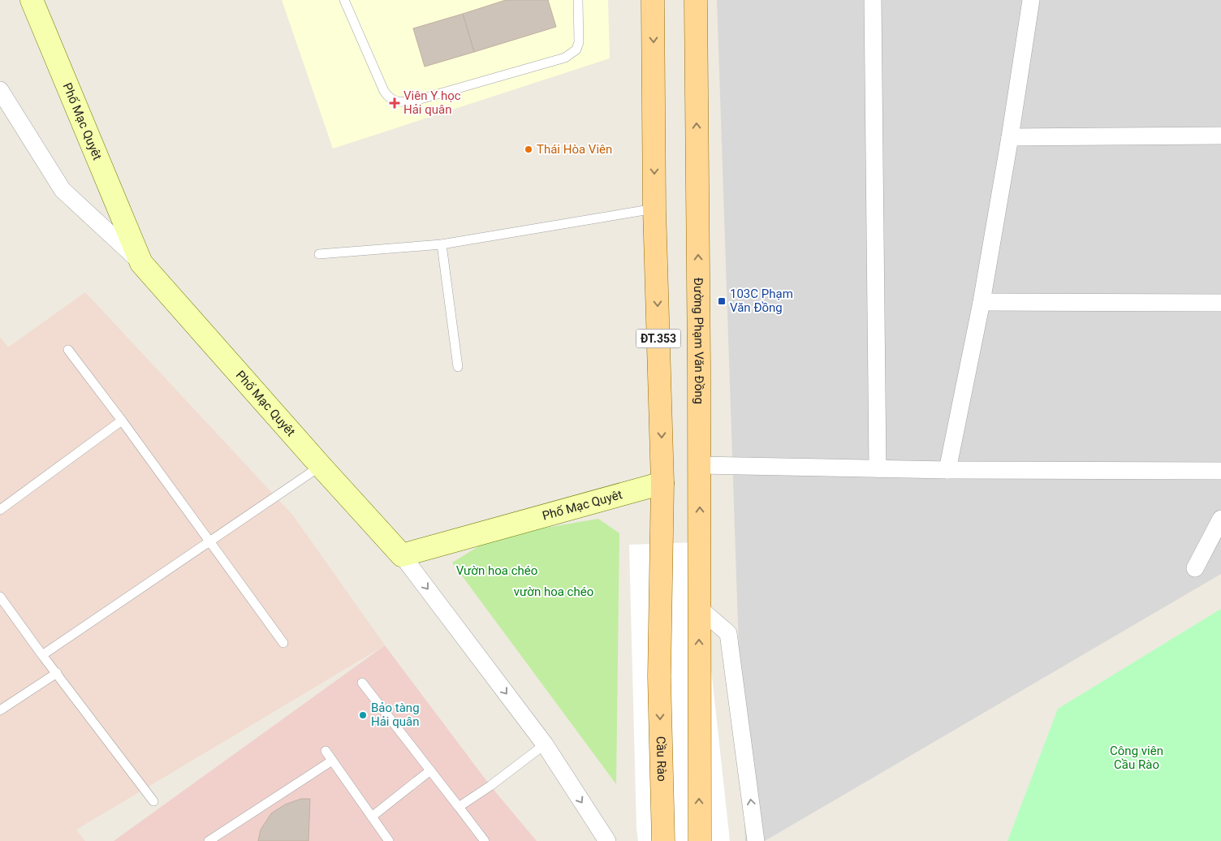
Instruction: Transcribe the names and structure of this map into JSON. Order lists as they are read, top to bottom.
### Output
{
  "streets": {
    "main road": ["ĐT.353", "Đường Phạm Văn Đồng", "Cầu Rào"],
    "street": ["Phố Mạc Quyêt"]
  },
  "crossings": [
    ["Phố Mạc Quyêt", "ĐT.353"],
    ["Phố Mạc Quyêt", "Cầu Rào"],
    ["ĐT.353", "Cầu Rào"]
  ],
  "one_way": ["Cầu Rào"],
  "parks": ["Vườn hoa chéo", "vườn hoa chéo", "Công viên Cầu Rào"],
  "places": {
    "health": ["Viên Y học Hải quân"],
    "other": ["Thái Hòa Viên", "Bảo tàng Hải quân"],
    "transit": ["103C Phạm Văn Đồng"]
  }
}
